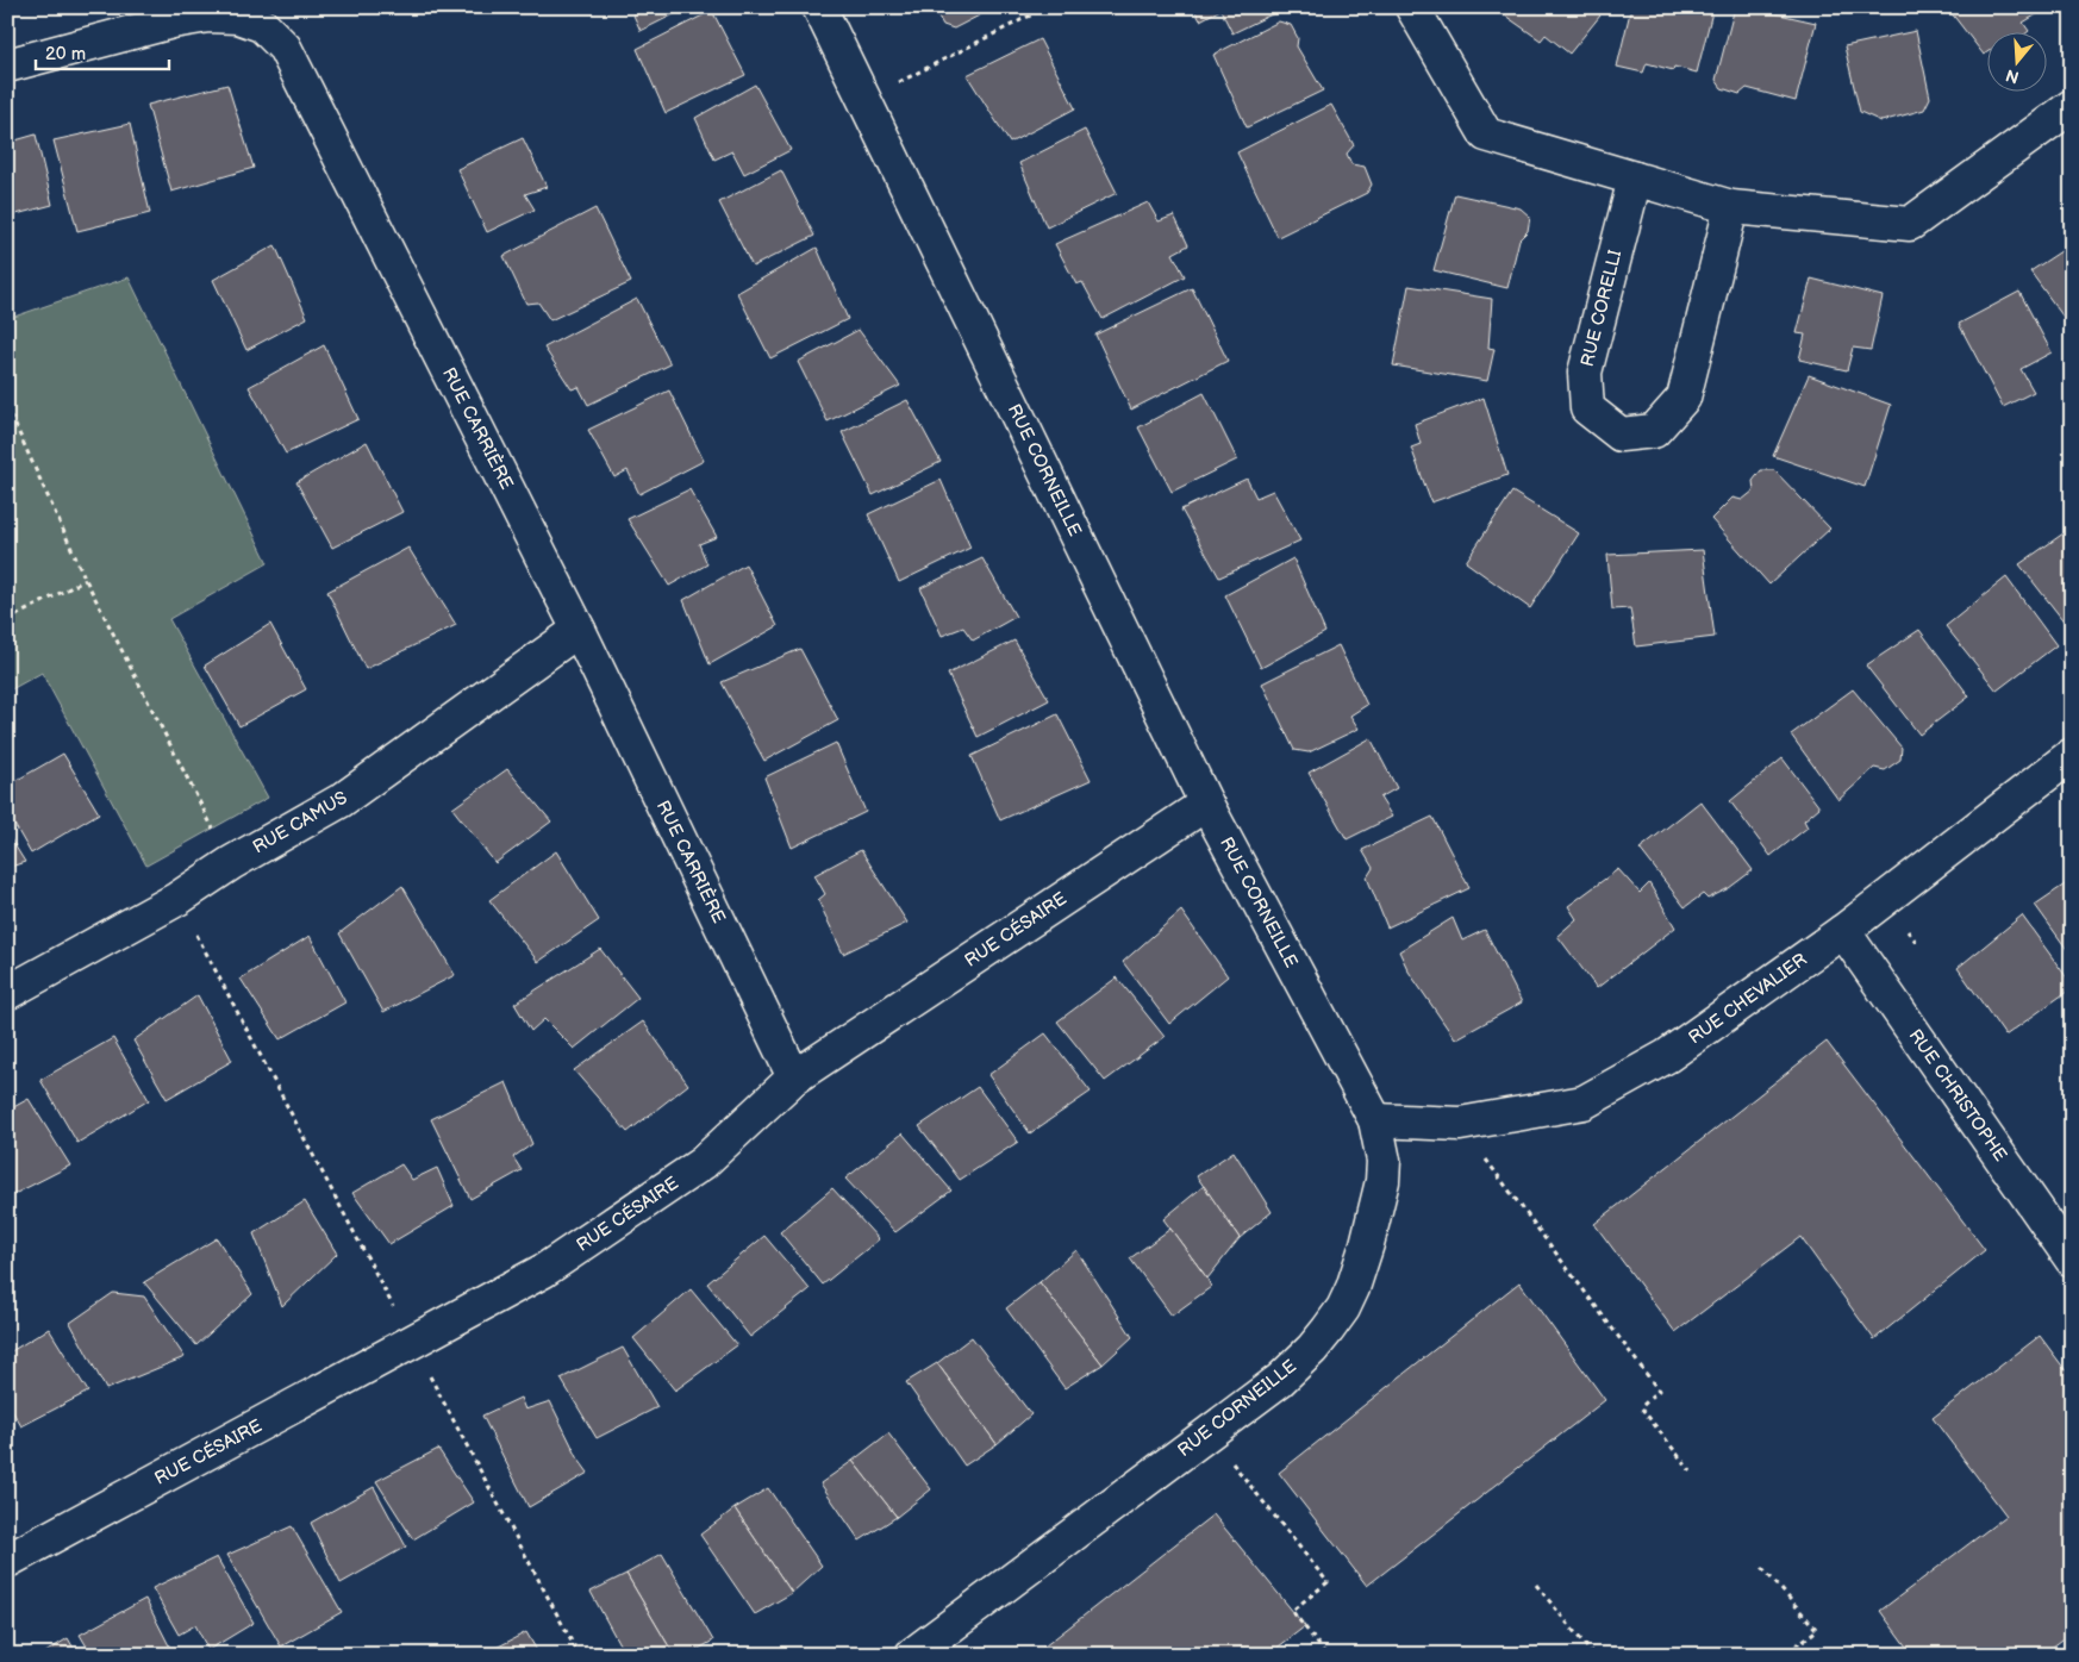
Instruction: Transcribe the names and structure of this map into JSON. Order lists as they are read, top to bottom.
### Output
{
  "streets": {
    "street": [
      "RUE CORELLI",
      "RUE CARRIÈRE",
      "RUE CORNEILLE",
      "RUE CAMUS",
      "RUE CÉSAIRE",
      "RUE CHEVALIER",
      "RUE CHRISTOPHE"
    ]
  },
  "crossings": [
    ["RUE CARRIÈRE", "RUE CAMUS"],
    ["RUE CARRIÈRE", "RUE CÉSAIRE"],
    ["RUE CORNEILLE", "RUE CÉSAIRE"],
    ["RUE CORNEILLE", "RUE CHEVALIER"],
    ["RUE CHEVALIER", "RUE CHRISTOPHE"]
  ],
  "scale_bar": "20 m",
  "north": "bottom"
}
